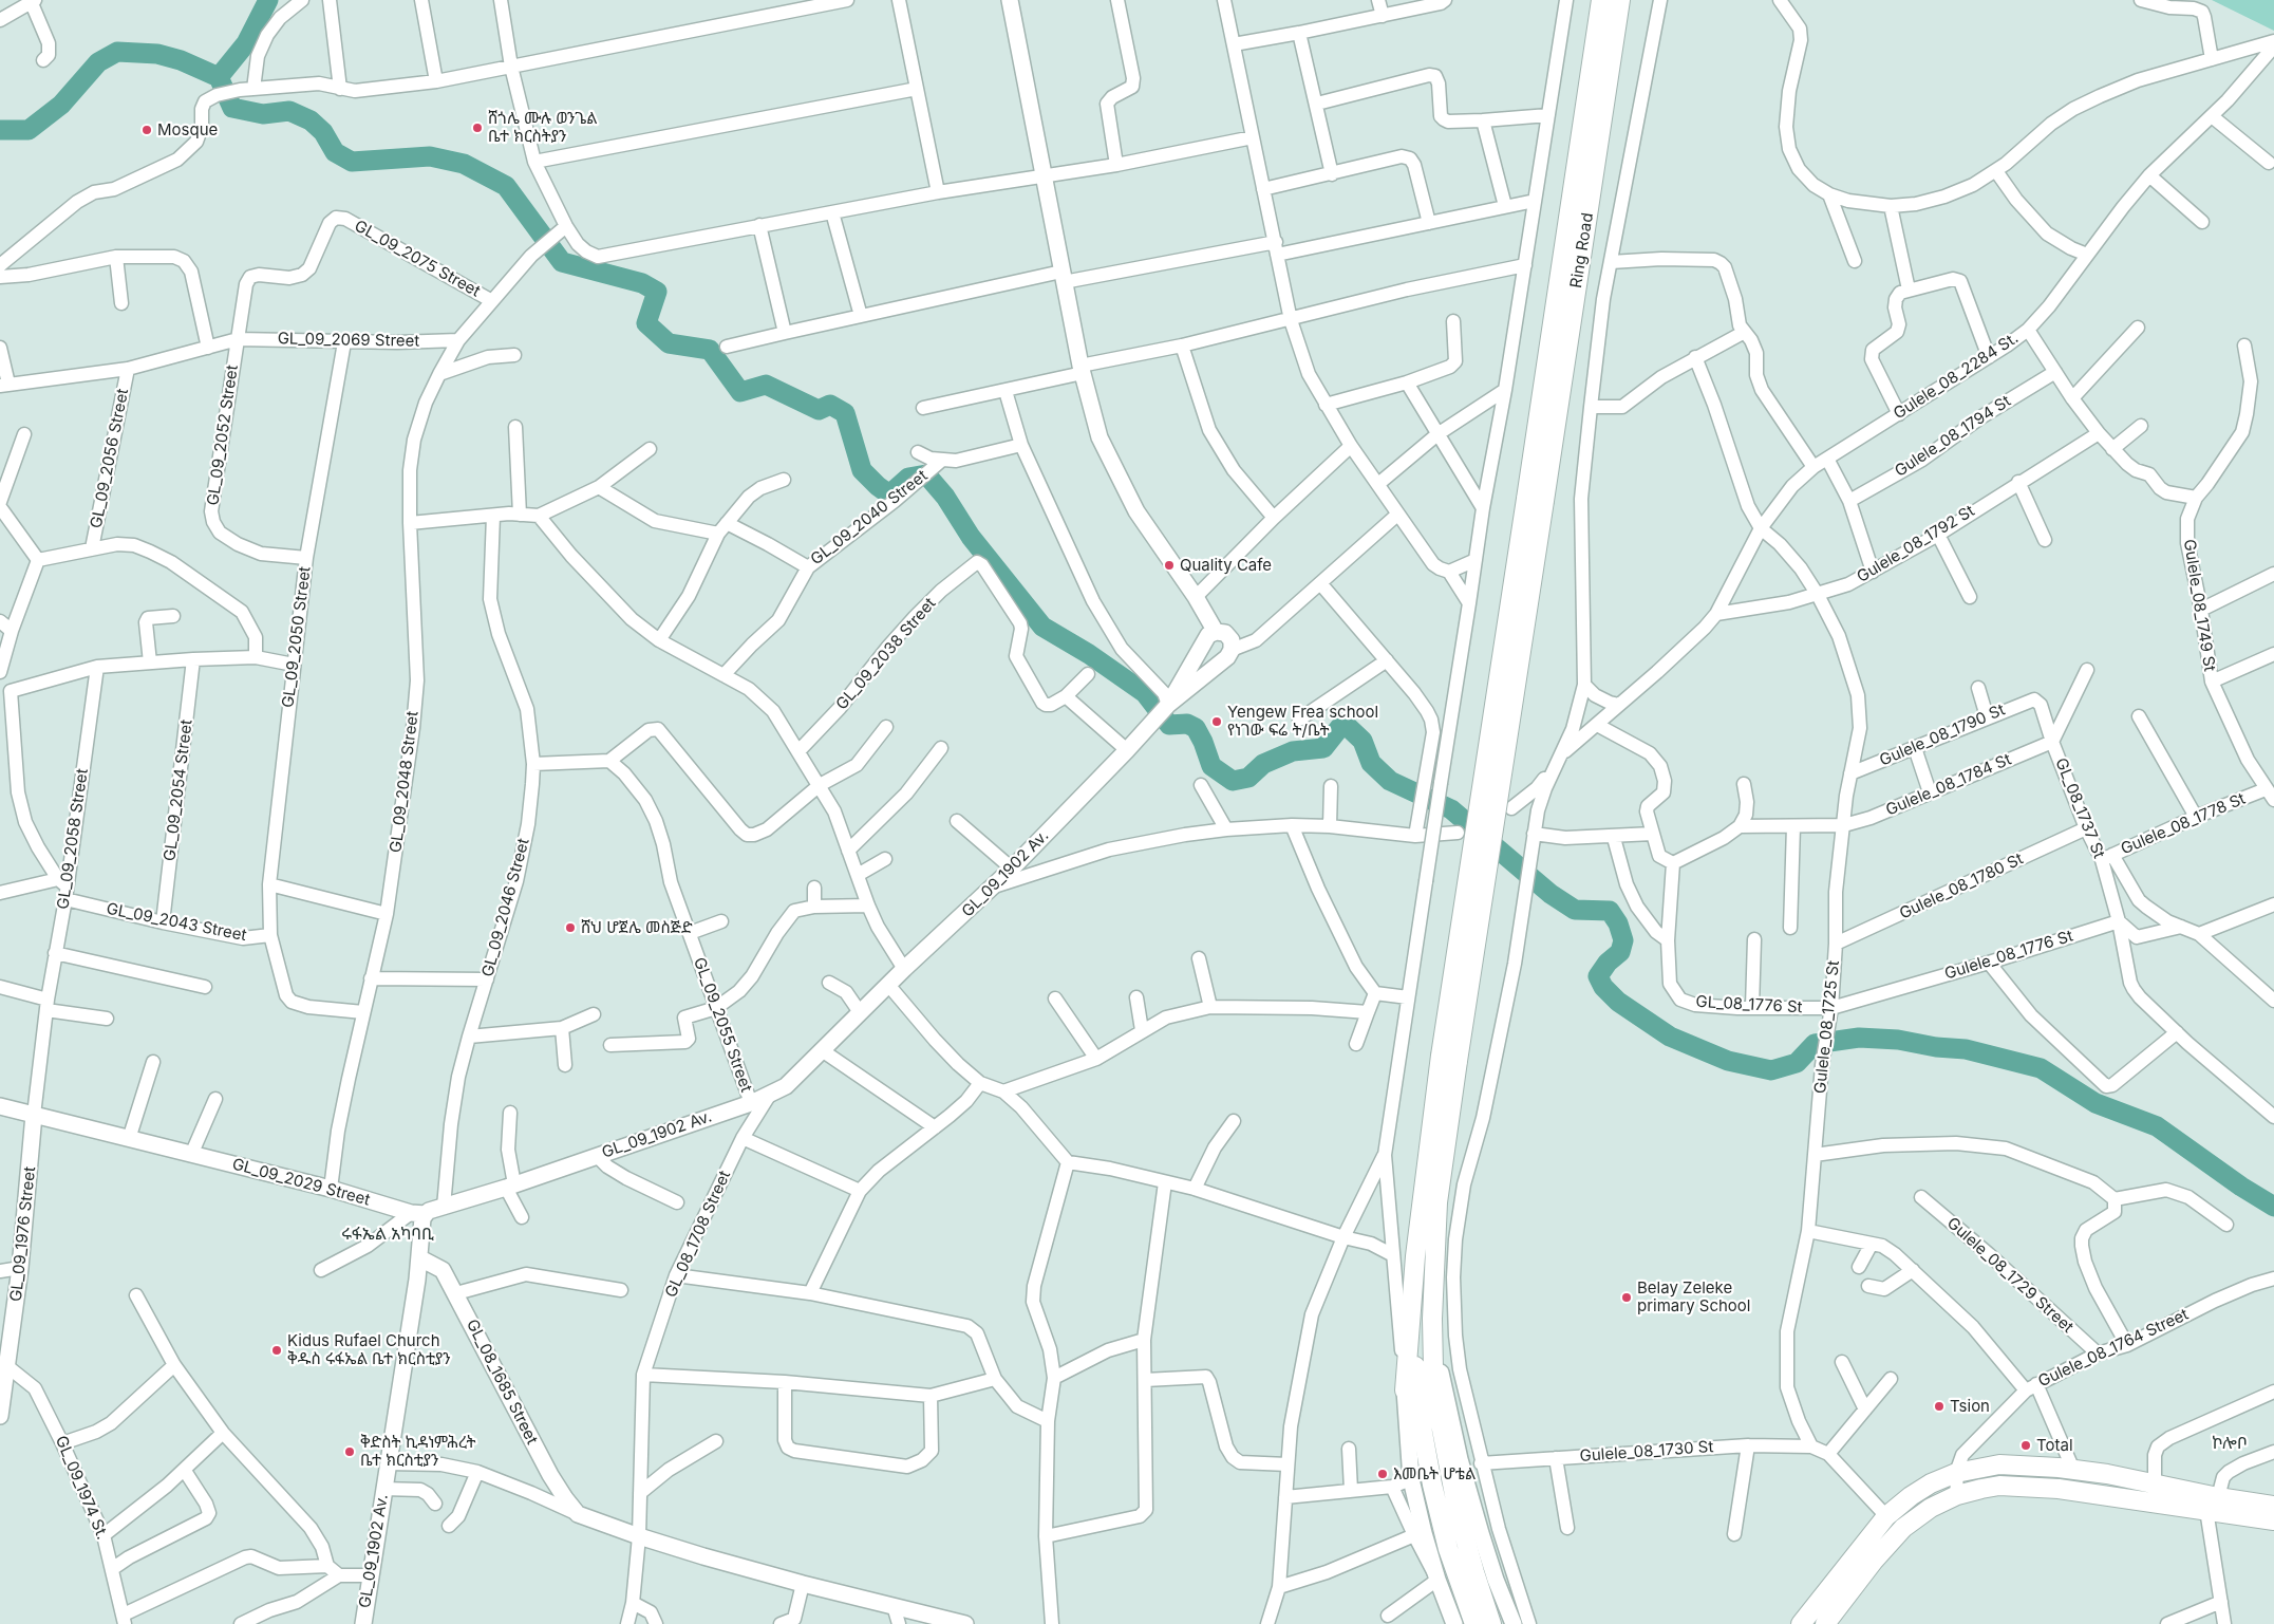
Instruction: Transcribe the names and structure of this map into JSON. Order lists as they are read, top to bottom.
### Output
{
  "streets": {
    "highway": ["Ring Road"],
    "main road": [
      "GL_09_1902 Av.",
      "GL_09_2029 Street",
      "GL_09_1976 Street",
      "GL_08_1685 Street"
    ],
    "street": [
      "GL_09_2075 Street",
      "GL_09_2069 Street",
      "Gulele_08_2284 St.",
      "GL_09_2052 Street",
      "Gulele_08_1794 St",
      "GL_09_2056 Street",
      "GL_09_2040 Street",
      "Gulele_08_1792 St",
      "Gulele_08_1749 St",
      "GL_09_2050 Street",
      "GL_09_2038 Street",
      "Gulele_08_1790 St",
      "GL_09_2048 Street",
      "Gulele_08_1784 St",
      "GL_09_2054 Street",
      "GL_08_1737 St",
      "Gulele_08_1778 St",
      "GL_09_2058 Street",
      "Gulele_08_1780 St",
      "GL_09_2046 Street",
      "GL_09_2043 Street",
      "Gulele_08_1776 St",
      "GL_08_1776 St",
      "GL_09_2055 Street",
      "Gulele_08_1725 St",
      "GL_08_1708 Street",
      "Gulele_08_1729 Street",
      "Gulele_08_1764 Street",
      "Gulele_08_1730 St",
      "GL_09_1974 St."
    ]
  },
  "crossings": [
    ["GL_09_2075 Street", "GL_09_2069 Street"],
    ["GL_09_2075 Street", "GL_09_2052 Street"],
    ["GL_09_2075 Street", "GL_09_2048 Street"],
    ["GL_09_2069 Street", "GL_09_2052 Street"],
    ["GL_09_2069 Street", "GL_09_2056 Street"],
    ["GL_09_2069 Street", "GL_09_2050 Street"],
    ["GL_09_2069 Street", "GL_09_2048 Street"],
    ["Gulele_08_2284 St.", "Gulele_08_1792 St"],
    ["Gulele_08_2284 St.", "Gulele_08_1725 St"],
    ["GL_09_2052 Street", "GL_09_2050 Street"],
    ["Gulele_08_1792 St", "Gulele_08_1725 St"],
    ["Gulele_08_1749 St", "Gulele_08_1778 St"],
    ["GL_09_2050 Street", "GL_09_2043 Street"],
    ["Gulele_08_1790 St", "GL_08_1737 St"],
    ["Gulele_08_1790 St", "Gulele_08_1725 St"],
    ["GL_09_2048 Street", "GL_09_2043 Street"],
    ["GL_09_2048 Street", "GL_09_2029 Street"],
    ["Gulele_08_1784 St", "GL_08_1737 St"],
    ["Gulele_08_1784 St", "Gulele_08_1725 St"],
    ["GL_09_2054 Street", "GL_09_2043 Street"],
    ["GL_08_1737 St", "Gulele_08_1778 St"],
    ["GL_08_1737 St", "Gulele_08_1780 St"],
    ["GL_08_1737 St", "Gulele_08_1776 St"],
    ["GL_09_2058 Street", "GL_09_2043 Street"],
    ["GL_09_2058 Street", "GL_09_2029 Street"],
    ["GL_09_2058 Street", "GL_09_1976 Street"],
    ["GL_09_1902 Av.", "GL_09_2046 Street"],
    ["GL_09_1902 Av.", "GL_09_2055 Street"],
    ["GL_09_1902 Av.", "GL_09_2029 Street"],
    ["GL_09_1902 Av.", "GL_08_1708 Street"],
    ["GL_09_1902 Av.", "GL_08_1685 Street"],
    ["Gulele_08_1780 St", "Gulele_08_1725 St"],
    ["Gulele_08_1776 St", "GL_08_1776 St"],
    ["Gulele_08_1776 St", "Gulele_08_1725 St"],
    ["GL_08_1776 St", "Gulele_08_1725 St"],
    ["Gulele_08_1725 St", "Gulele_08_1730 St"],
    ["GL_09_2029 Street", "GL_09_1976 Street"],
    ["GL_09_1976 Street", "GL_09_1974 St."],
    ["Gulele_08_1729 Street", "Gulele_08_1764 Street"]
  ],
  "districts": ["ሩፋኤል አካባቢ", "ኮሎቦ"],
  "places": [
    "ሸጎሌ ሙሉ ወንጌል ቤተ ክርስትያን",
    "Mosque",
    "Quality Cafe",
    "Yengew Frea school የነገው ፍሬ ት/ቤት",
    "ሸህ ሆጀሌ መስጅድ",
    "Belay Zeleke primary School",
    "Kidus Rufael Church ቅዱስ ሩፋኤል ቤተ ክርስቲያን",
    "Tsion",
    "Total",
    "ቅድስት ኪዳነምሕረት ቤተ ክርስቲያን",
    "እመቤት ሆቴል"
  ]
}
